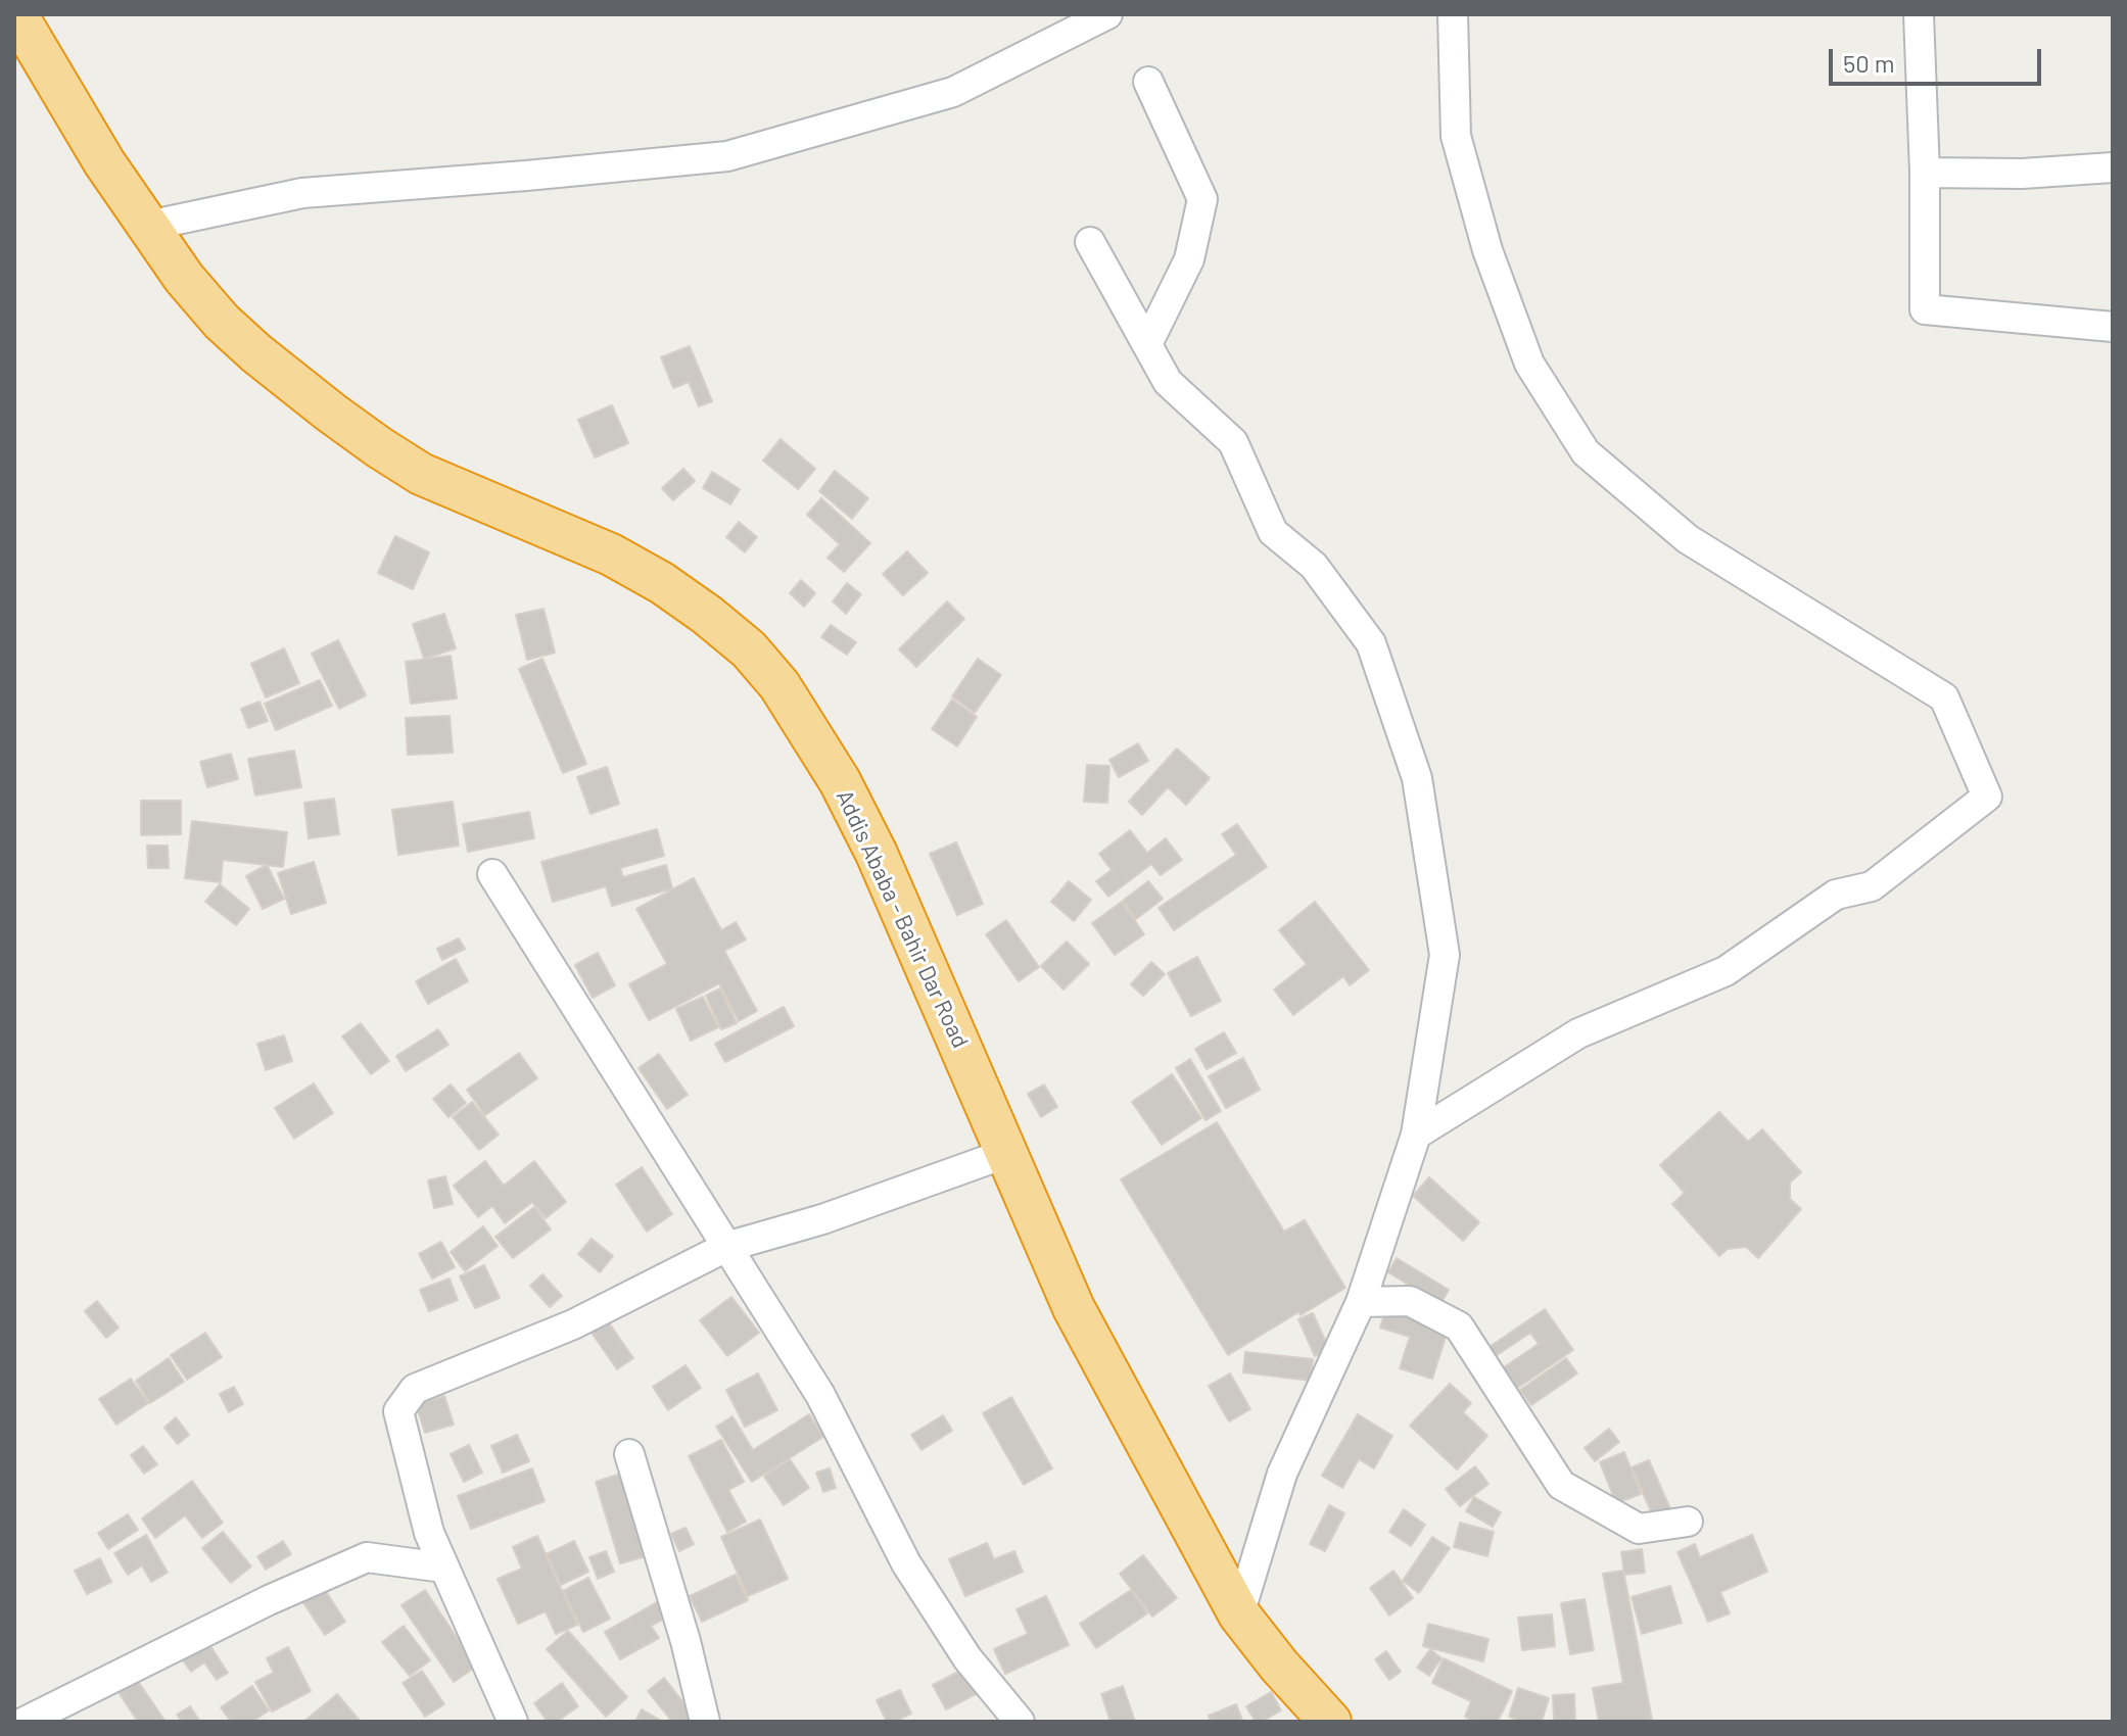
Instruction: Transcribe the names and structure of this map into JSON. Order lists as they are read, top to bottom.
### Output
{
  "streets": {
    "highway": ["Addis Ababa - Bahir Dar Road"]
  },
  "scale_bar": "50 m"
}
